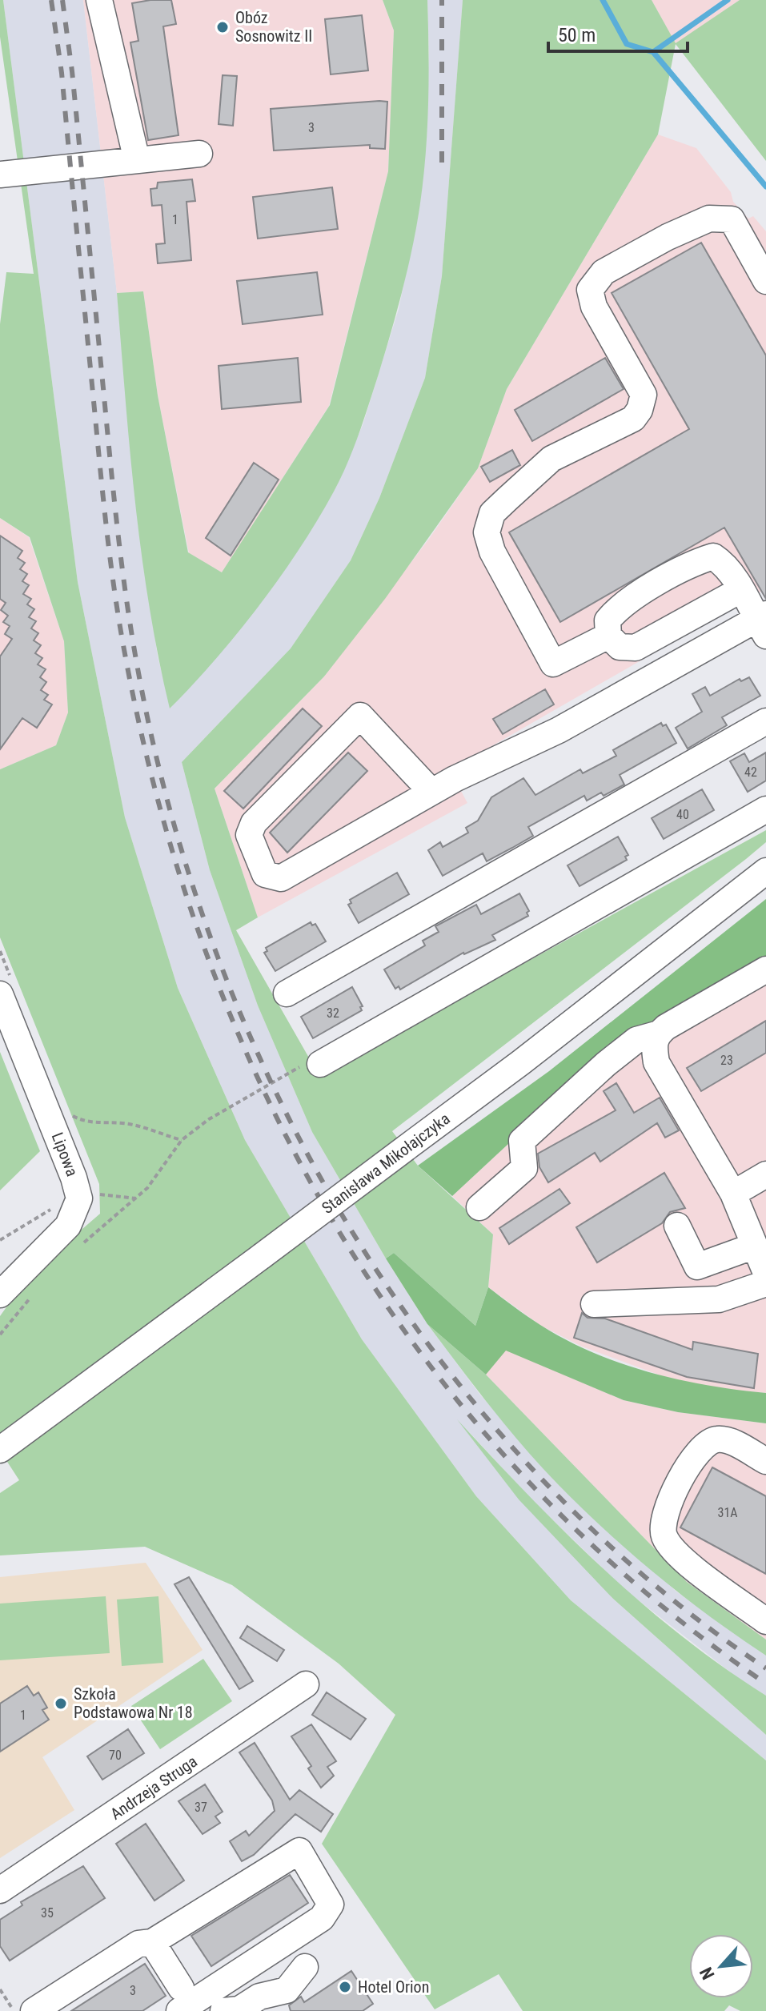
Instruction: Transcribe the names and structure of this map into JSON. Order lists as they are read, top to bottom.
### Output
{
  "streets": {
    "street": ["Lipowa", "Stanisława Mikołajczyka", "Andrzeja Struga"]
  },
  "places": ["Obóz Sosnowitz II", "Szkoła Podstawowa Nr 18", "Hotel Orion"],
  "house_numbers": [
    "3",
    "1",
    "42",
    "40",
    "32",
    "23",
    "31A",
    "1",
    "70",
    "37",
    "35",
    "3"
  ],
  "scale_bar": "50 m",
  "north": "bottom left"
}
